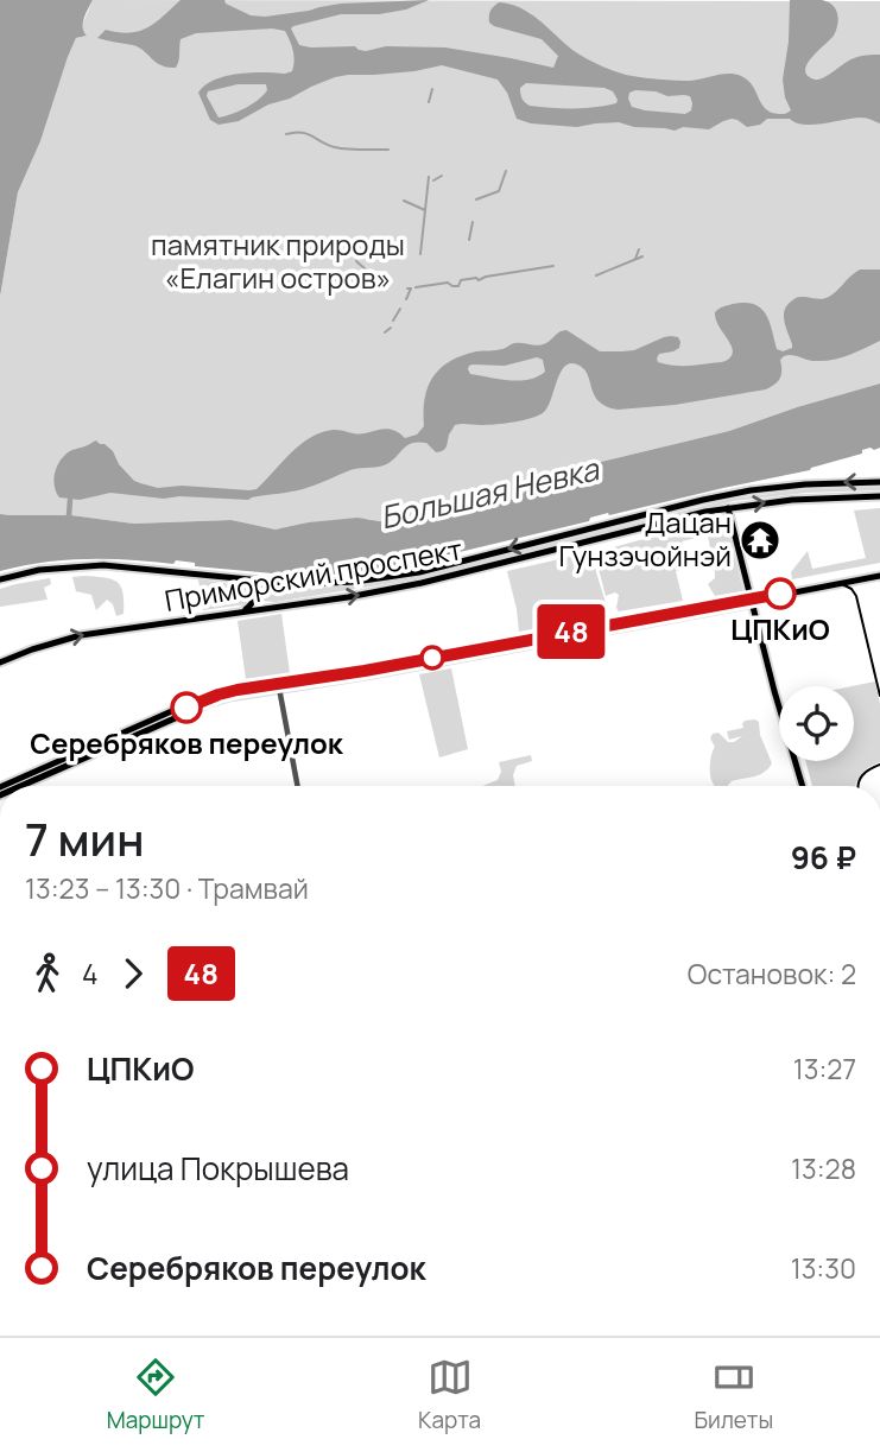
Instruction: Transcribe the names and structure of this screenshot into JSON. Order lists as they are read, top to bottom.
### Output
{
  "streets": {
    "main road": ["Приморский проспект"]
  },
  "water": ["Большая Невка"],
  "parks": ["памятник природы «Елагин остров»"],
  "places": {
    "temple": ["Дацан Гунзэчойнэй"],
    "other": ["ЦПКиО", "Серебряков переулок"]
  },
  "lines": ["tram line 48"],
  "page": {
    "on_map": "48",
    "heading": ["7 мин", "13:23 – 13:30 · Трамвай", "96 ₽"],
    "legs": ["4", "48", "Остановок: 2"],
    "list": [
      {
        "name": "ЦПКиО",
        "value": "13:27"
      },
      {
        "name": "улица Покрышева",
        "value": "13:28"
      },
      {
        "name": "Серебряков переулок",
        "value": "13:30"
      }
    ],
    "tabs": ["Маршрут", "Карта", "Билеты"]
  }
}
